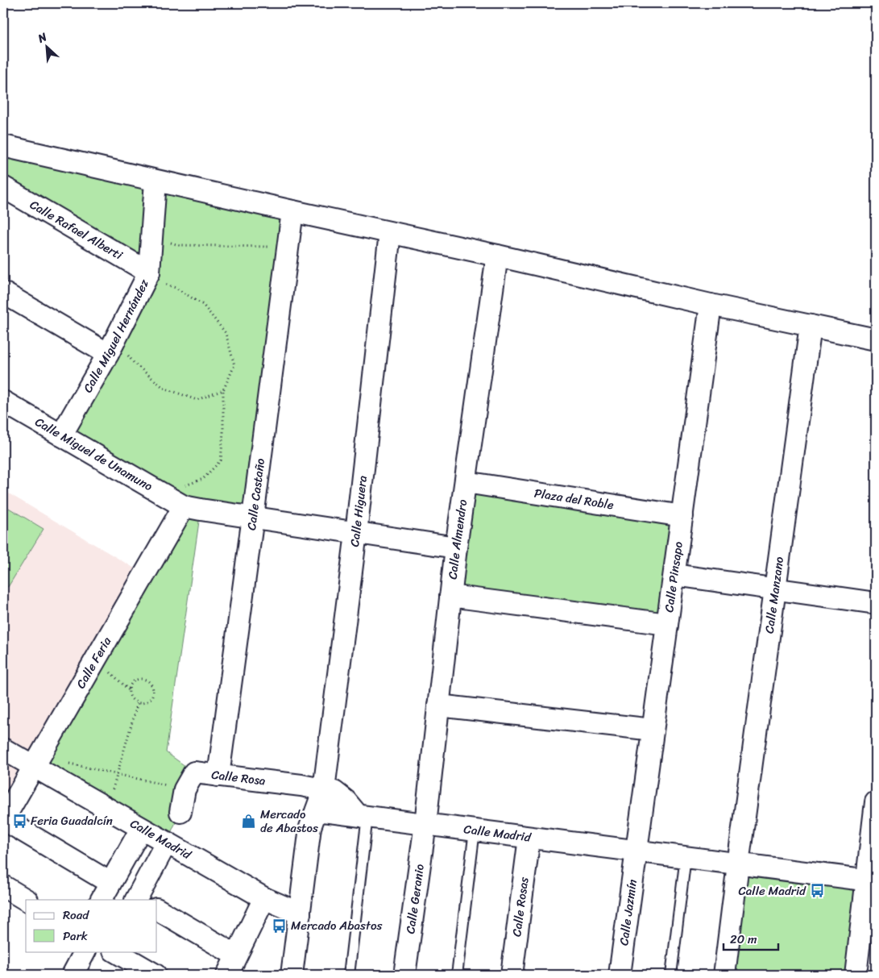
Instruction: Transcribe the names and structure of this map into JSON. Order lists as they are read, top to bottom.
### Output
{
  "streets": {
    "street": [
      "Calle Rafael Alberti",
      "Calle Miguel Hernández",
      "Calle Miguel de Unamuno",
      "Calle Castaño",
      "Plaza del Roble",
      "Calle Higuera",
      "Calle Almendro",
      "Calle Pinsapo",
      "Calle Manzano",
      "Calle Feria",
      "Calle Rosa",
      "Calle Madrid",
      "Calle Geranio",
      "Calle Rosas",
      "Calle Jazmín"
    ]
  },
  "crossings": [
    ["Calle Rafael Alberti", "Calle Miguel Hernández"],
    ["Calle Miguel Hernández", "Calle Miguel de Unamuno"],
    ["Calle Miguel de Unamuno", "Calle Castaño"],
    ["Calle Miguel de Unamuno", "Calle Higuera"],
    ["Calle Miguel de Unamuno", "Calle Almendro"],
    ["Calle Miguel de Unamuno", "Calle Feria"],
    ["Calle Castaño", "Calle Rosa"],
    ["Plaza del Roble", "Calle Almendro"],
    ["Plaza del Roble", "Calle Pinsapo"],
    ["Calle Higuera", "Calle Rosa"],
    ["Calle Higuera", "Calle Madrid"],
    ["Calle Almendro", "Calle Madrid"],
    ["Calle Almendro", "Calle Geranio"],
    ["Calle Pinsapo", "Calle Madrid"],
    ["Calle Pinsapo", "Calle Jazmín"],
    ["Calle Manzano", "Calle Madrid"],
    ["Calle Feria", "Calle Madrid"],
    ["Calle Madrid", "Calle Geranio"],
    ["Calle Madrid", "Calle Rosas"],
    ["Calle Madrid", "Calle Jazmín"]
  ],
  "places": {
    "bus stop": ["Feria Guadalcín", "Calle Madrid", "Mercado Abastos"],
    "shop": ["Mercado de Abastos"]
  },
  "legend": ["Road", "Park"],
  "scale_bar": "20 m",
  "north": "top left"
}
